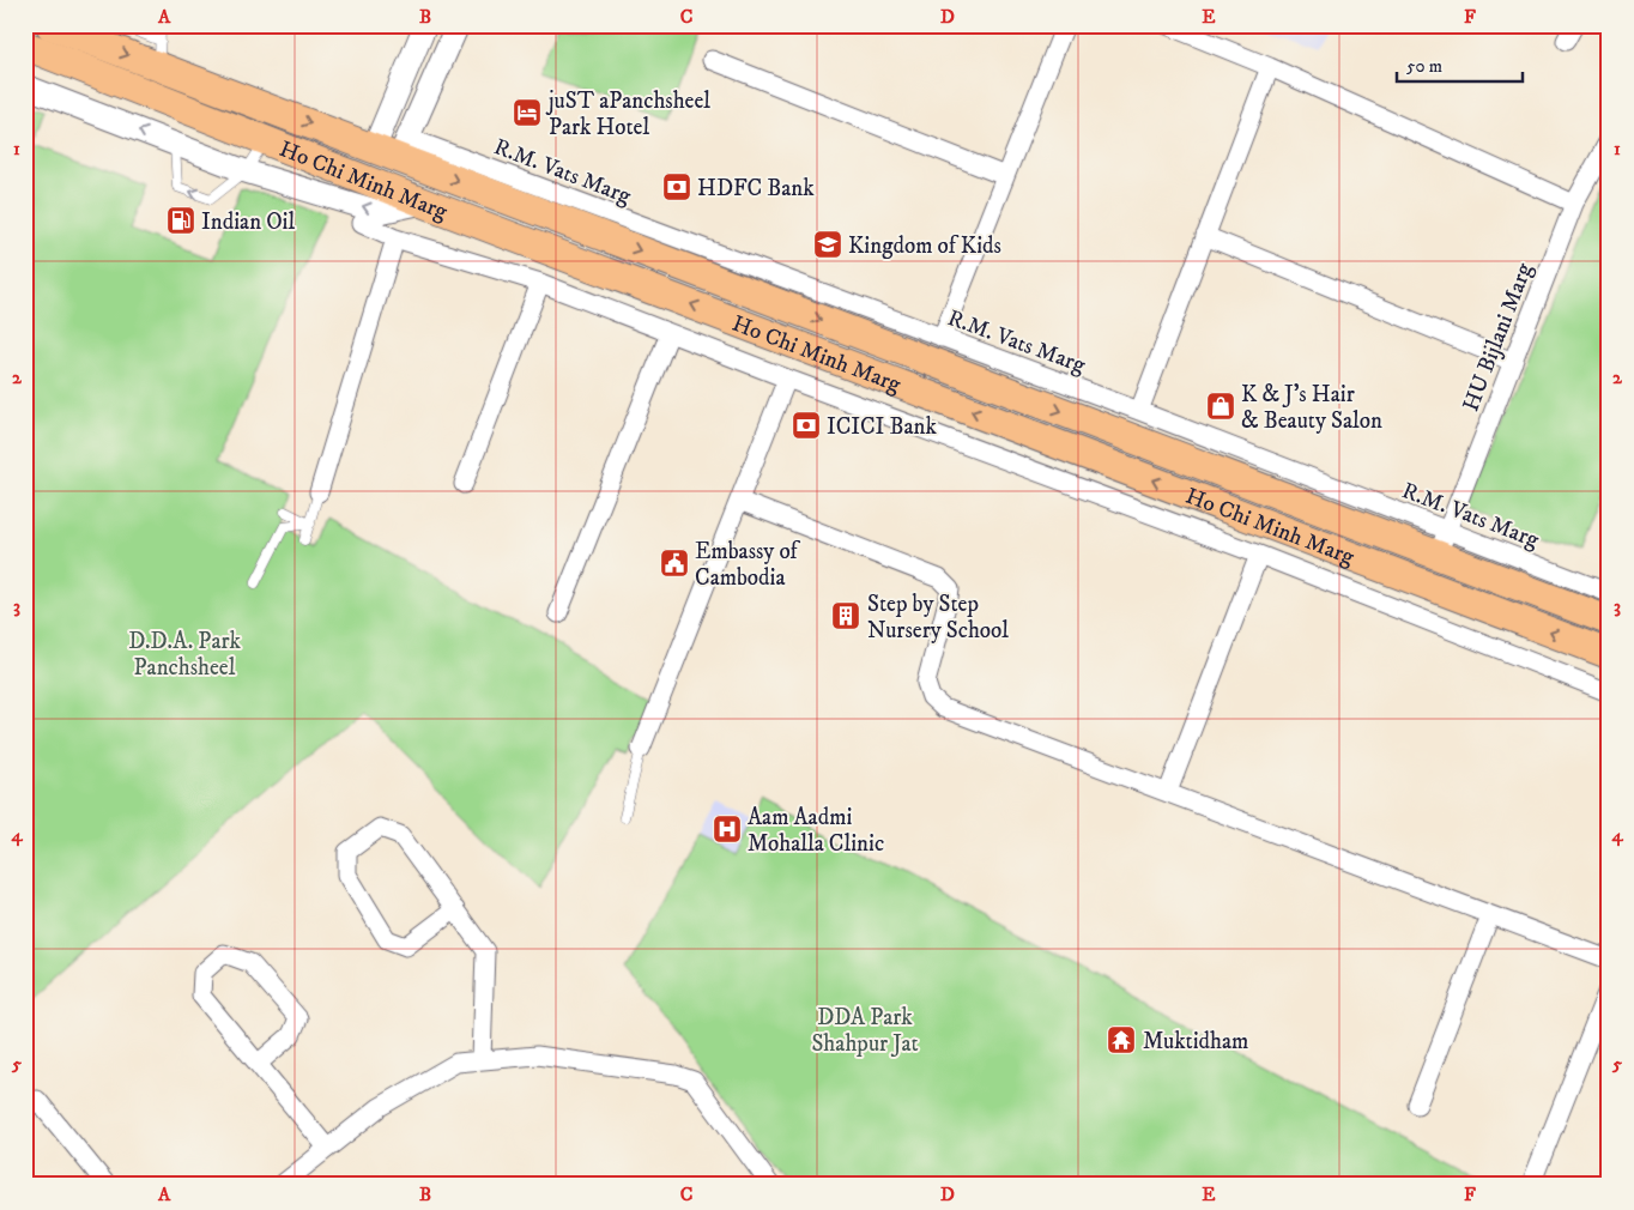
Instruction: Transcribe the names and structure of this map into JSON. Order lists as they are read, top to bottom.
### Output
{
  "streets": {
    "main road": ["Ho Chi Minh Marg"],
    "street": ["R.M. Vats Marg", "HU Bijlani Marg"]
  },
  "crossings": [
    ["R.M. Vats Marg", "Ho Chi Minh Marg"],
    ["R.M. Vats Marg", "HU Bijlani Marg"],
    ["Ho Chi Minh Marg", "HU Bijlani Marg"]
  ],
  "parks": ["D.D.A. Park Panchsheel", "DDA Park Shahpur Jat"],
  "places": {
    "hotel": ["juST aPanchsheel Park Hotel"],
    "bank": ["HDFC Bank", "ICICI Bank"],
    "fuel station": ["Indian Oil"],
    "school or university": ["Kingdom of Kids"],
    "shop": ["K & J's Hair & Beauty Salon"],
    "public building": ["Embassy of Cambodia"],
    "building": ["Step by Step Nursery School"],
    "hospital": ["Aam Aadmi Mohalla Clinic"],
    "temple": ["Muktidham"]
  },
  "scale_bar": "50 m",
  "grid": {
    "columns": [
      "A",
      "B",
      "C",
      "D",
      "E",
      "F"
    ],
    "rows": [
      "1",
      "2",
      "3",
      "4",
      "5"
    ]
  }
}
